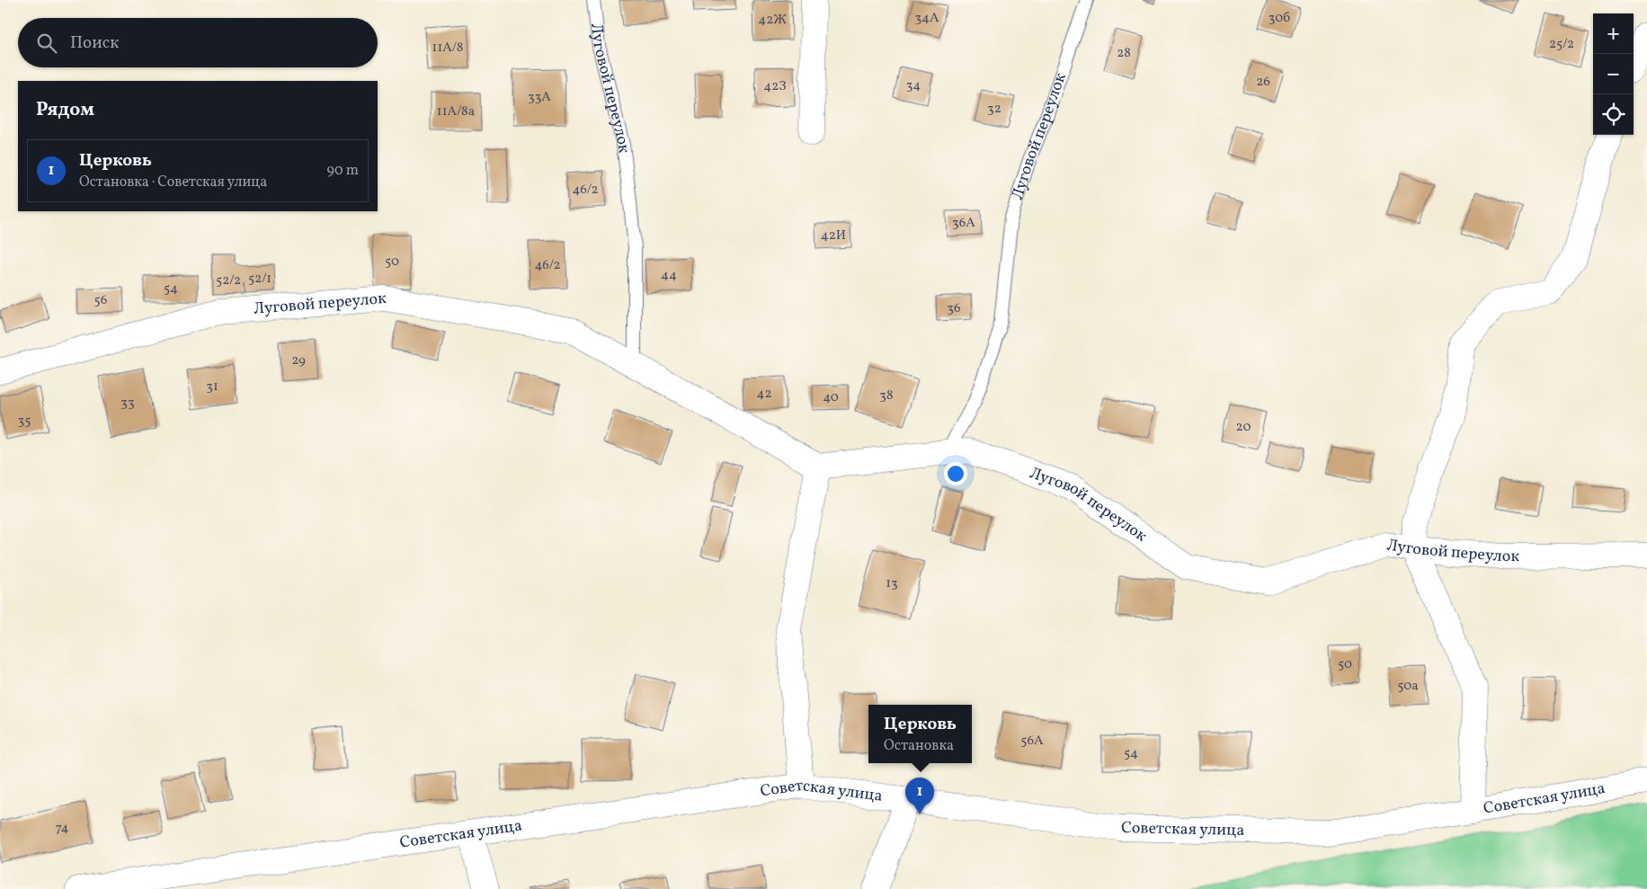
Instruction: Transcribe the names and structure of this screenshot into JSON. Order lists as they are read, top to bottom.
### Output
{
  "streets": {
    "street": ["Луговой переулок", "Советская улица"]
  },
  "house_numbers": [
    "34А",
    "30б",
    "42Ж",
    "25/2",
    "11А/8",
    "28",
    "26",
    "34",
    "42З",
    "33А",
    "32",
    "11А/8а",
    "46/2",
    "36А",
    "42И",
    "50",
    "46/2",
    "44",
    "52/1",
    "52/2",
    "54",
    "56",
    "36",
    "29",
    "31",
    "42",
    "38",
    "40",
    "33",
    "35",
    "20",
    "13",
    "50",
    "50а",
    "56А",
    "54",
    "74"
  ],
  "page": {
    "map_buttons": ["+", "−"],
    "search": "Поиск",
    "heading": "Рядом",
    "list": [
      {
        "mark": "1",
        "name": "Церковь",
        "note": "Остановка · Советская улица",
        "value": "90 m"
      }
    ],
    "popup": ["Церковь", "Остановка"],
    "pins": "1"
  }
}
